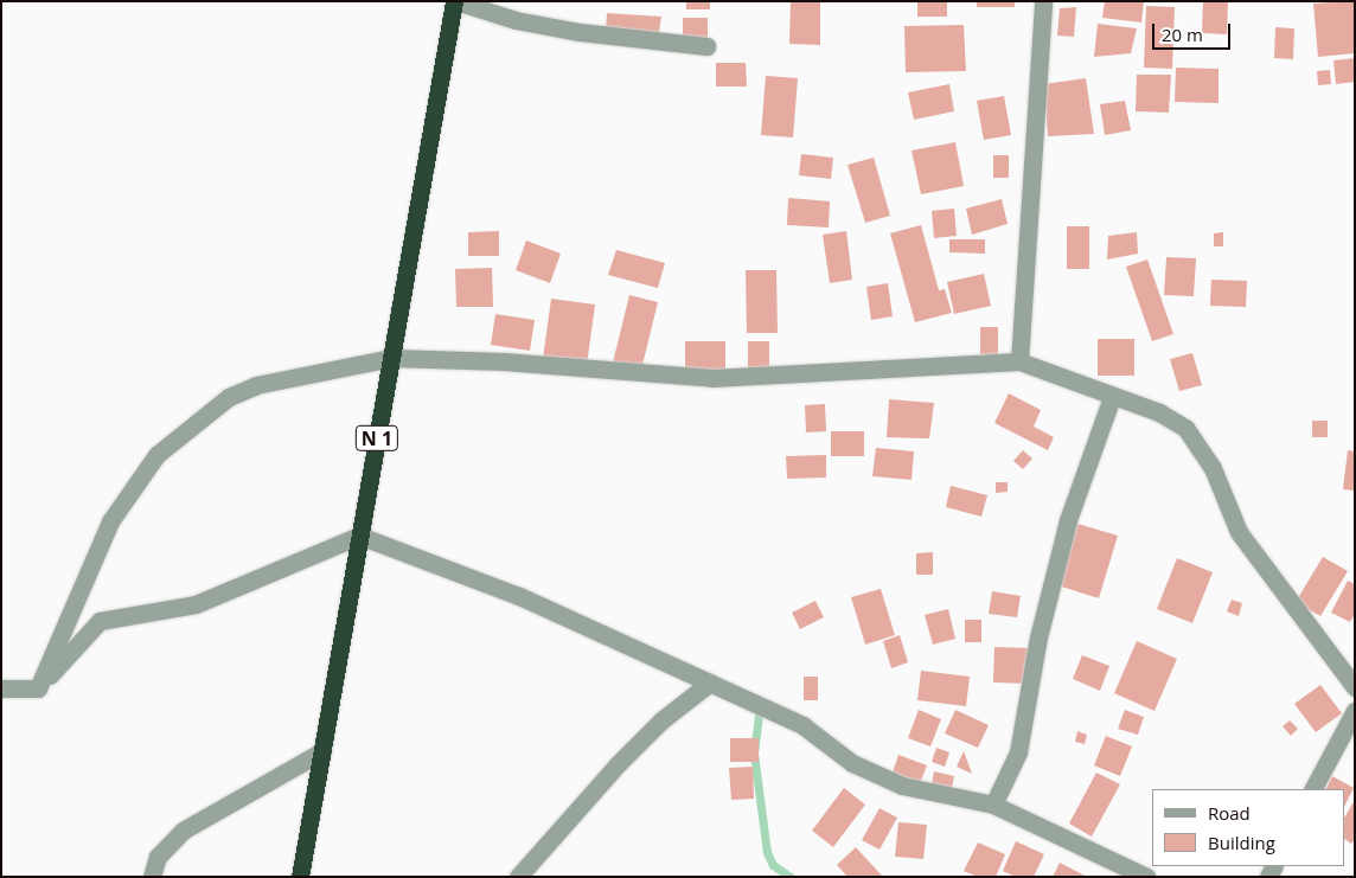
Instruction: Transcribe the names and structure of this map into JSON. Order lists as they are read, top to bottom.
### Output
{
  "streets": {
    "highway": ["N 1"]
  },
  "legend": ["Road", "Building"],
  "scale_bar": "20 m"
}
